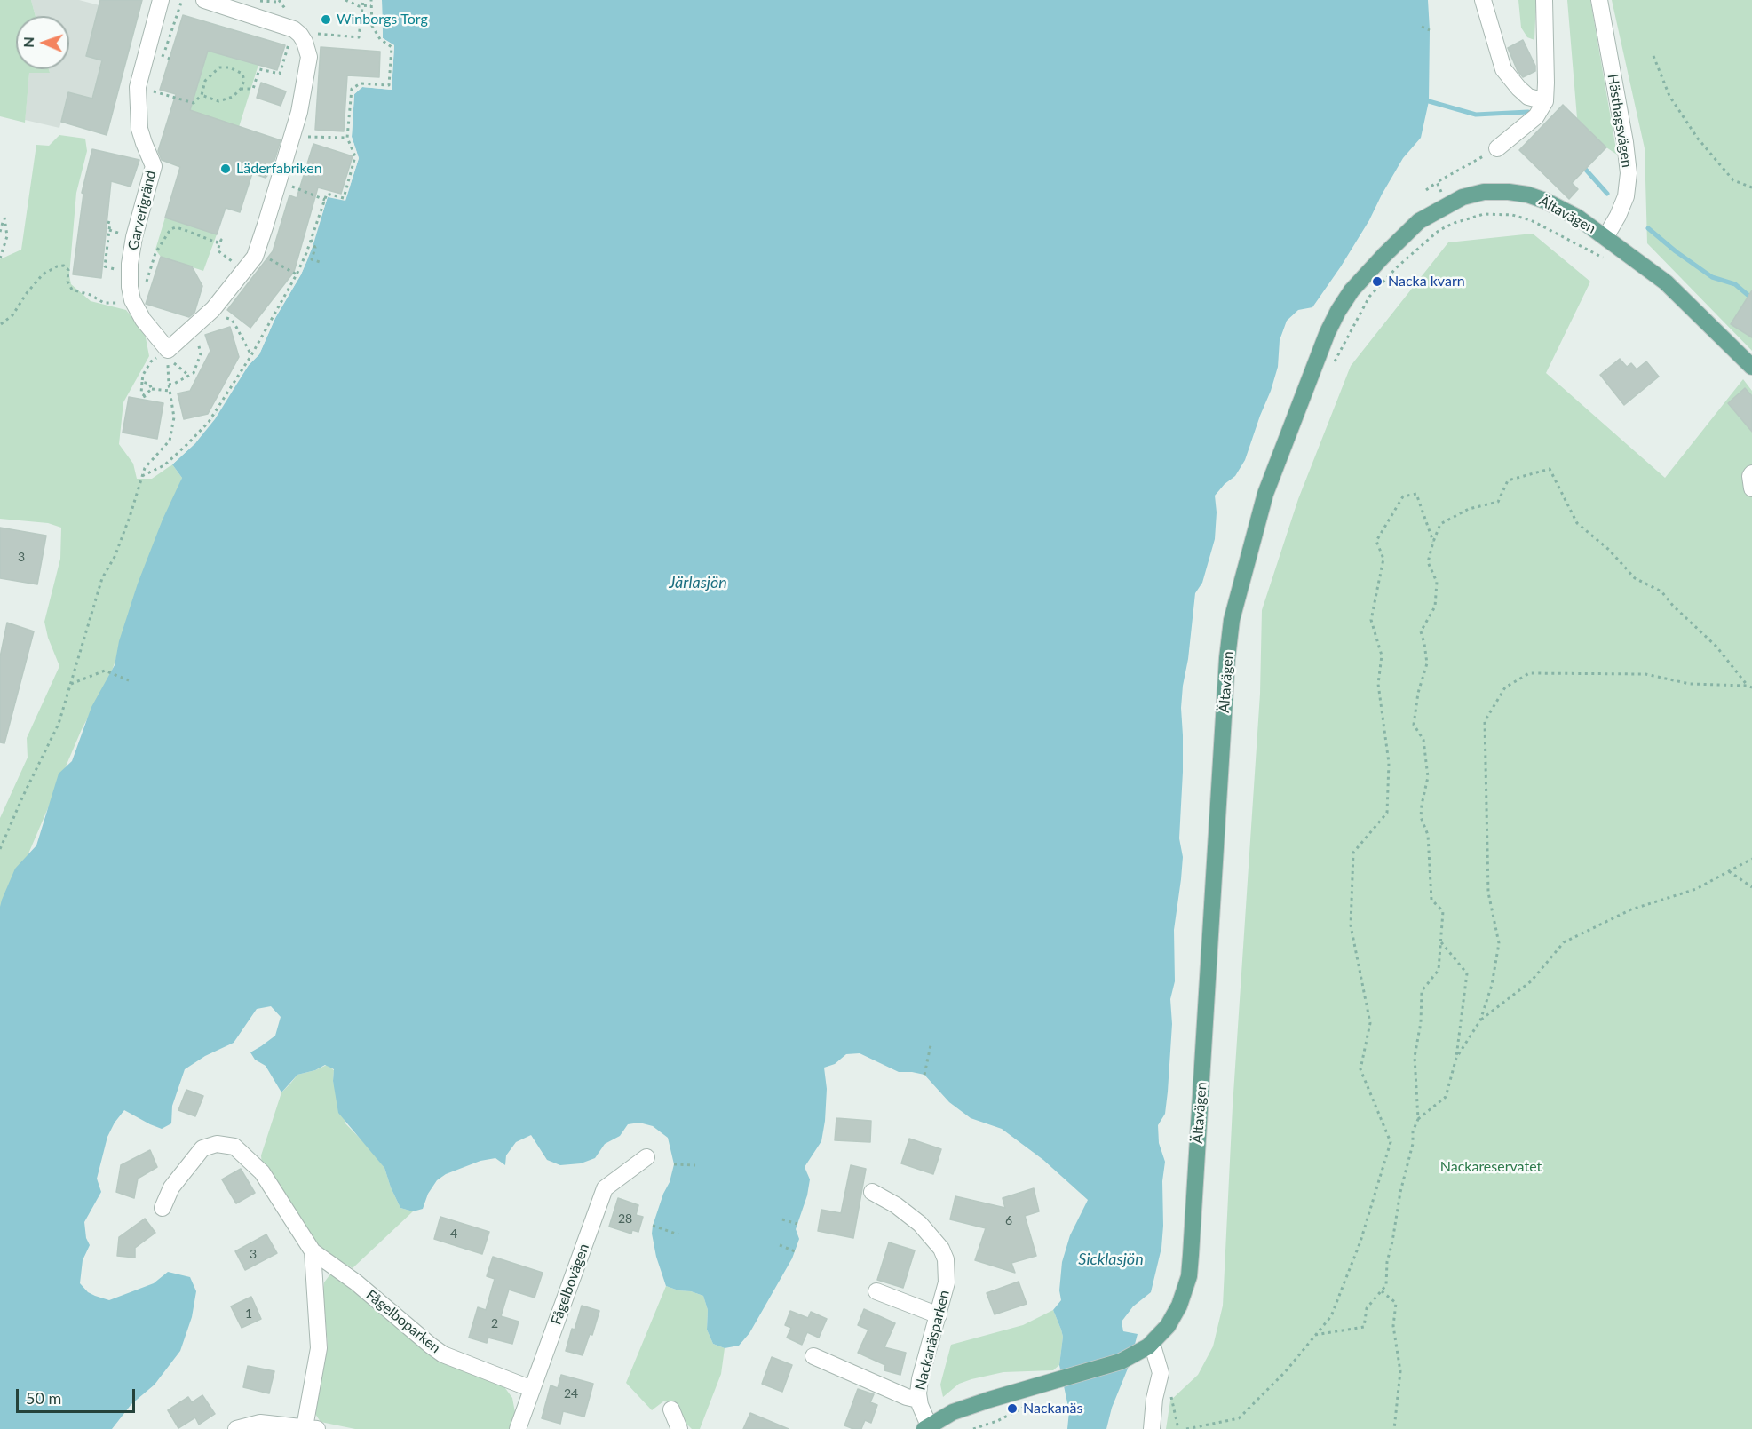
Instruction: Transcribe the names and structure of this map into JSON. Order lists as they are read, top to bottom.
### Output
{
  "streets": {
    "main road": ["Ältavägen"],
    "street": [
      "Hästhagsvägen",
      "Garverigränd",
      "Fågelbovägen",
      "Fågelboparken",
      "Nackanäsparken"
    ]
  },
  "crossings": [
    ["Hästhagsvägen", "Ältavägen"],
    ["Ältavägen", "Nackanäsparken"],
    ["Fågelbovägen", "Fågelboparken"]
  ],
  "water": ["Järlasjön", "Sicklasjön"],
  "parks": ["Nackareservatet"],
  "places": [
    "Winborgs Torg",
    "Läderfabriken",
    "Nacka kvarn",
    "Nackanäs"
  ],
  "house_numbers": [
    "3",
    "28",
    "6",
    "4",
    "3",
    "1",
    "2",
    "24"
  ],
  "scale_bar": "50 m",
  "north": "left"
}
